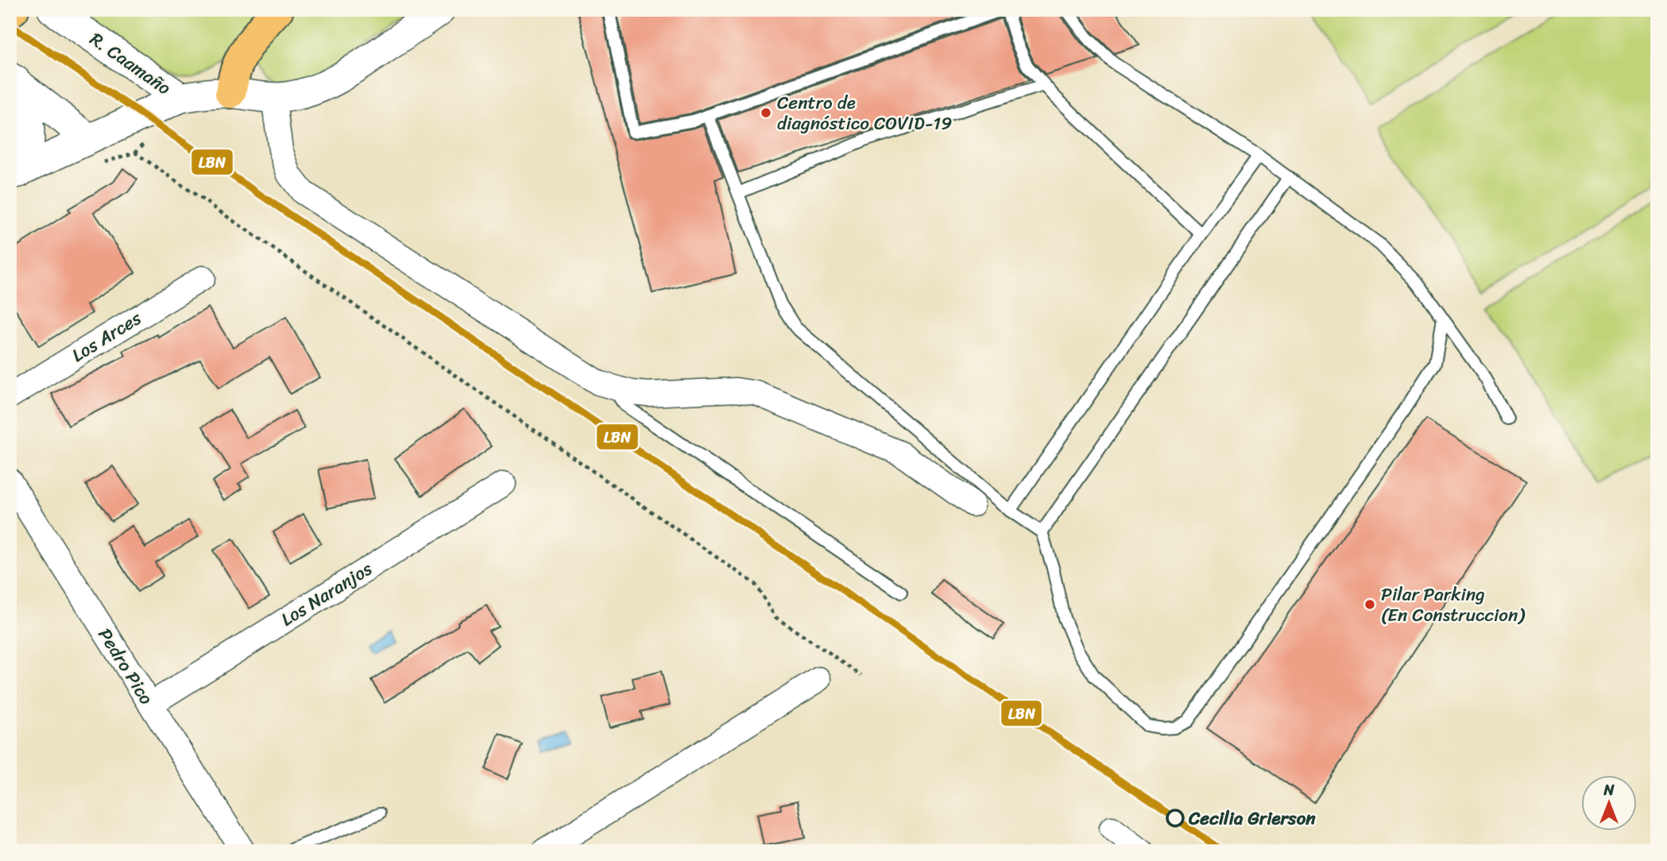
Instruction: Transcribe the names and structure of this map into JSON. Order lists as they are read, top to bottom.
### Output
{
  "streets": {
    "street": [
      "R. Caamaño",
      "Los Arces",
      "Los Naranjos",
      "Pedro Pico"
    ]
  },
  "crossings": [
    ["Los Naranjos", "Pedro Pico"]
  ],
  "places": ["Centro de diagnóstico COVID-19", "Pilar Parking (En Construccion)", "Cecilia Grierson"],
  "lines": ["transit line LBN"],
  "north": "top"
}
